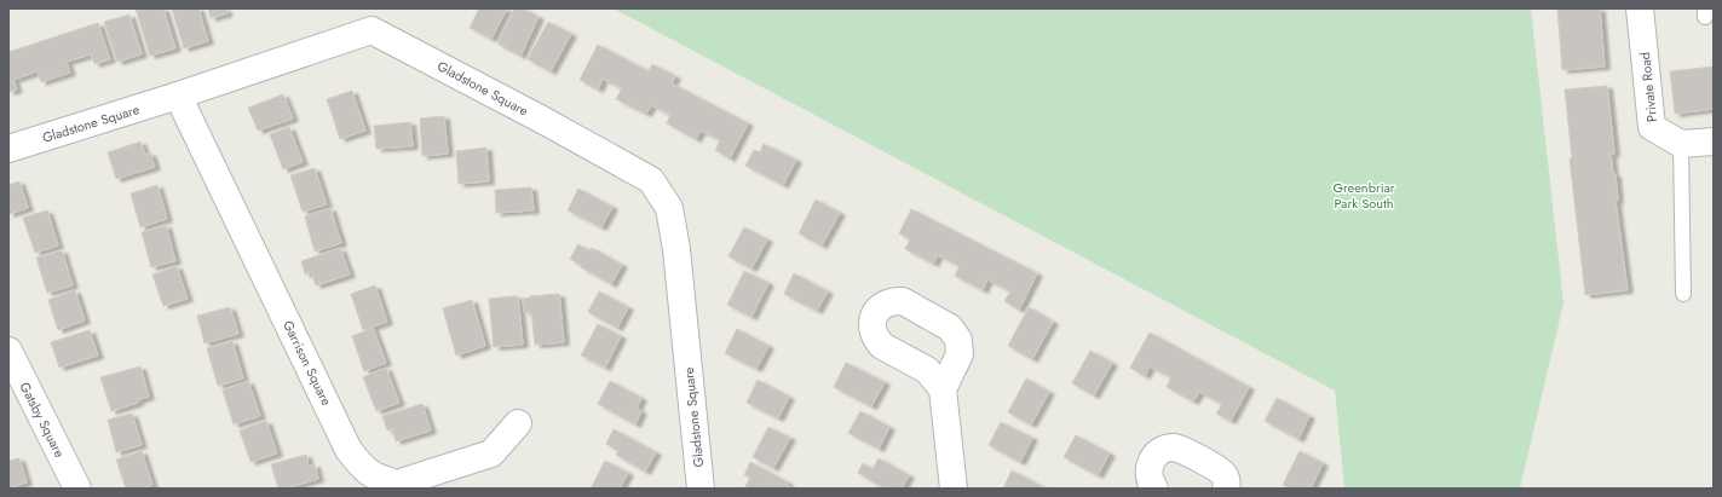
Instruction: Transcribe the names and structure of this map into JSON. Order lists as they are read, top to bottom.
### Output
{
  "streets": {
    "street": [
      "Private Road",
      "Gladstone Square",
      "Garrison Square",
      "Gatsby Square"
    ]
  },
  "crossings": [
    ["Gladstone Square", "Garrison Square"]
  ],
  "parks": ["Greenbriar Park South"]
}
